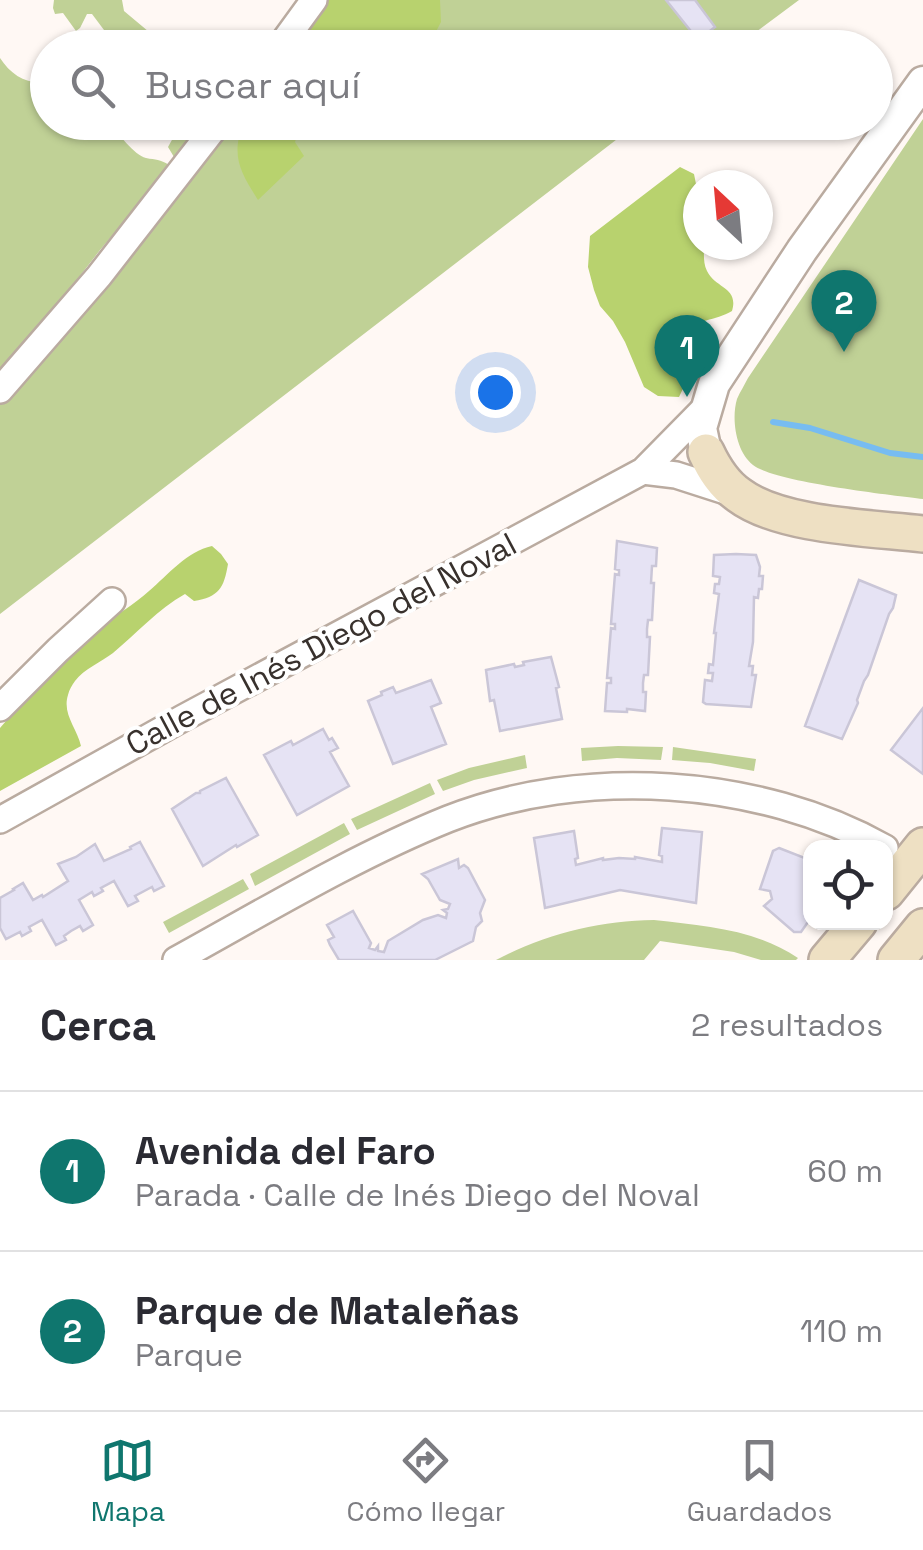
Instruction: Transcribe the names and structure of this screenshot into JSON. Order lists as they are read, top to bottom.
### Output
{
  "streets": {
    "street": ["Calle de Inés Diego del Noval"]
  },
  "north": "top left",
  "page": {
    "search": "Buscar aquí",
    "pins": ["2", "1"],
    "heading": ["Cerca", "2 resultados"],
    "list": [
      {
        "mark": "1",
        "name": "Avenida del Faro",
        "note": "Parada · Calle de Inés Diego del Noval",
        "value": "60 m"
      },
      {
        "mark": "2",
        "name": "Parque de Mataleñas",
        "note": "Parque",
        "value": "110 m"
      }
    ],
    "nav": ["Mapa", "Cómo llegar", "Guardados"]
  }
}
